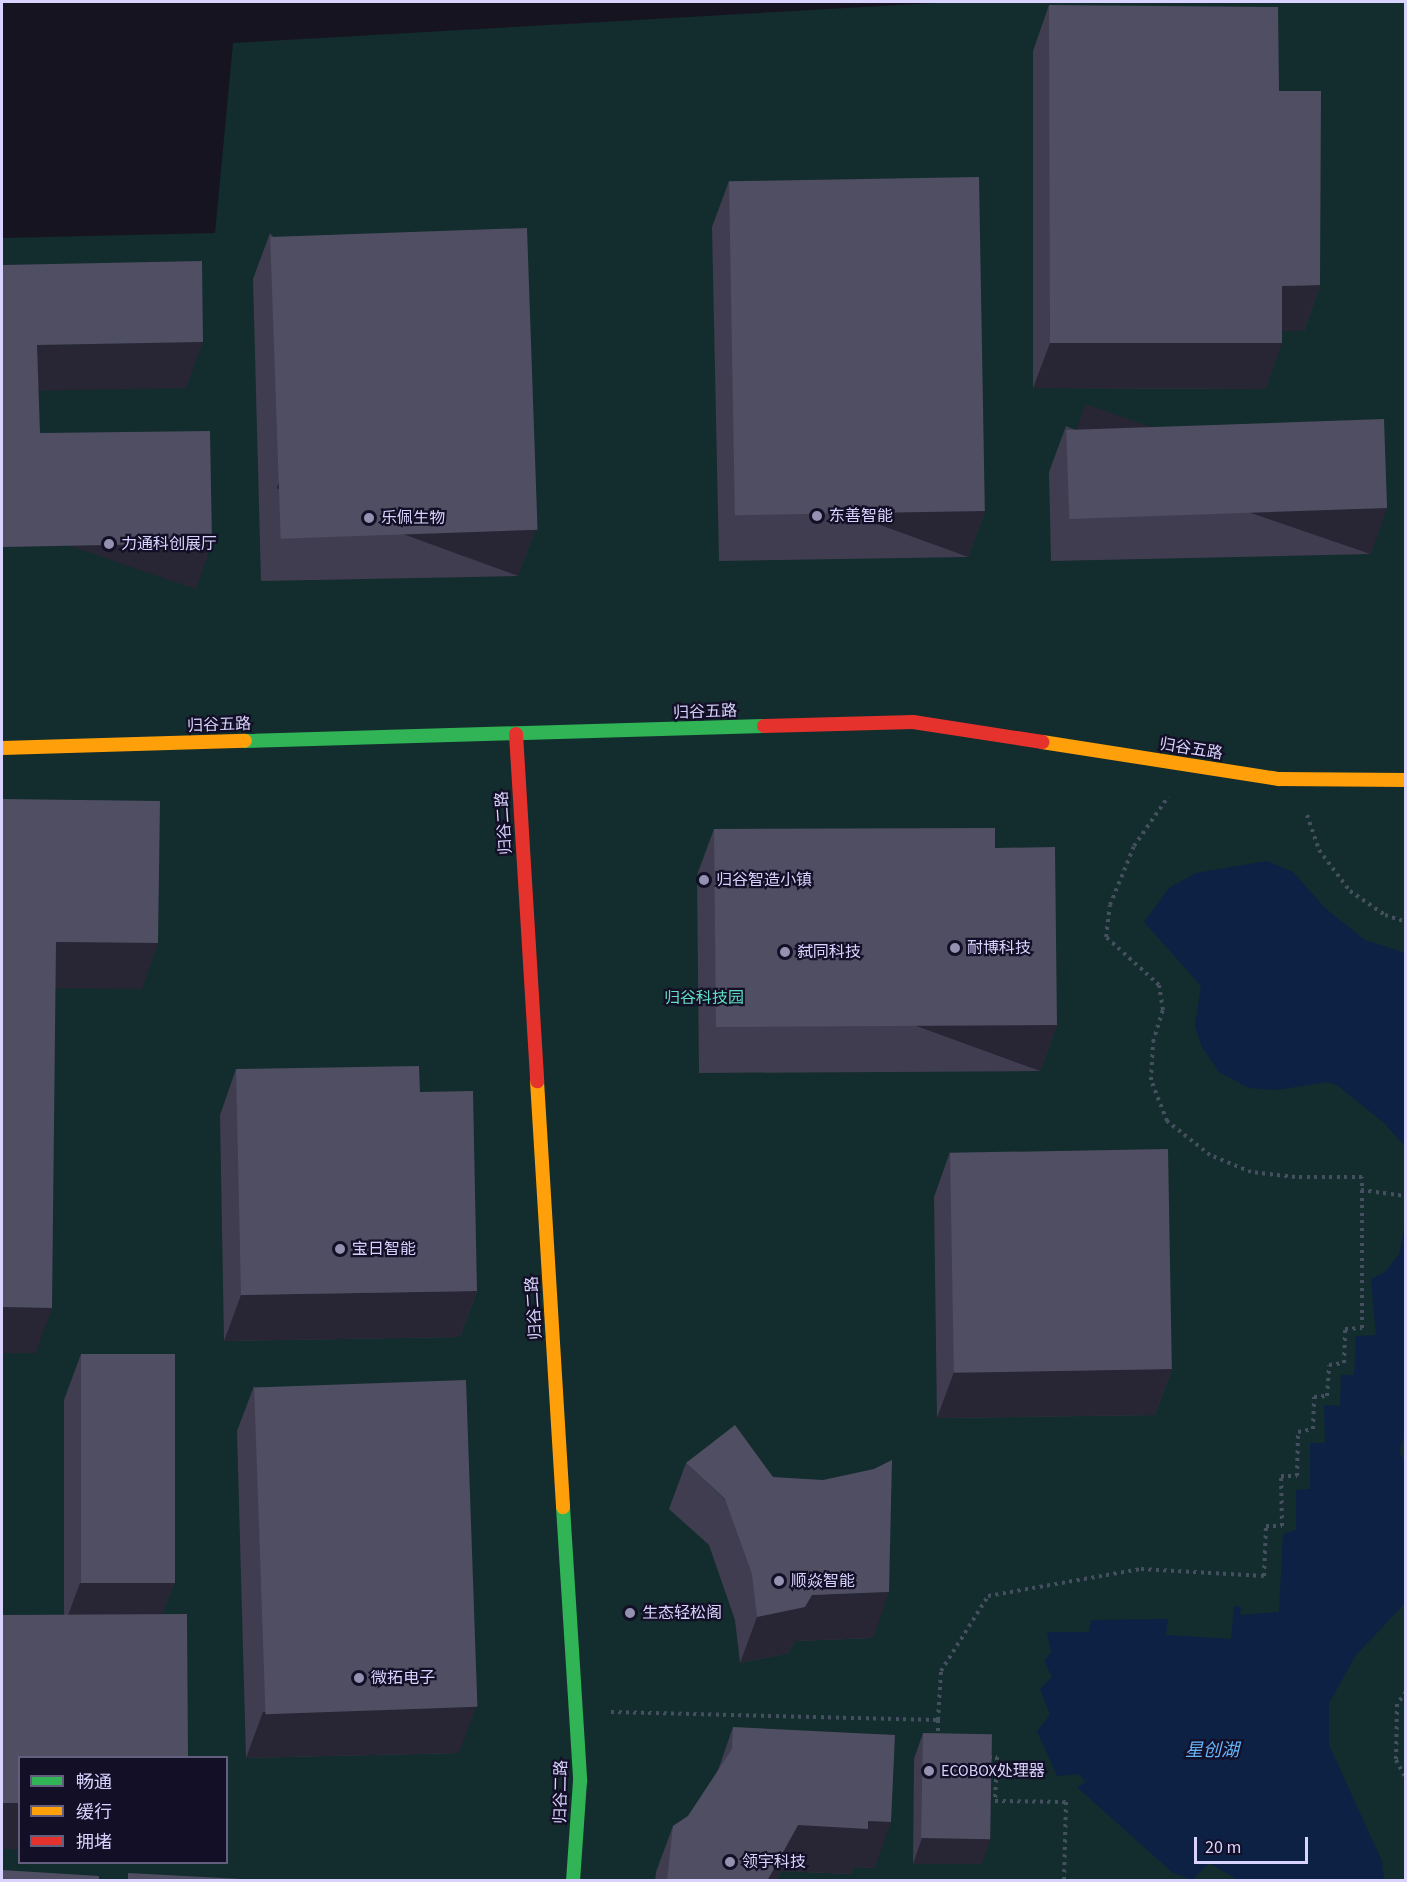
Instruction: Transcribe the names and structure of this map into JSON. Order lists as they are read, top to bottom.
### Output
{
  "streets": {
    "street": ["归谷五路", "归谷二路"]
  },
  "crossings": [
    ["归谷五路", "归谷二路"]
  ],
  "water": ["星创湖"],
  "parks": ["归谷科技园"],
  "places": [
    "东善智能",
    "乐佩生物",
    "力通科创展厅",
    "归谷智造小镇",
    "耐博科技",
    "弑同科技",
    "宝日智能",
    "顺焱智能",
    "生态轻松阁",
    "微拓电子",
    "ECOBOX处理器",
    "领宇科技"
  ],
  "legend": ["畅通", "缓行", "拥堵"],
  "scale_bar": "20 m"
}
